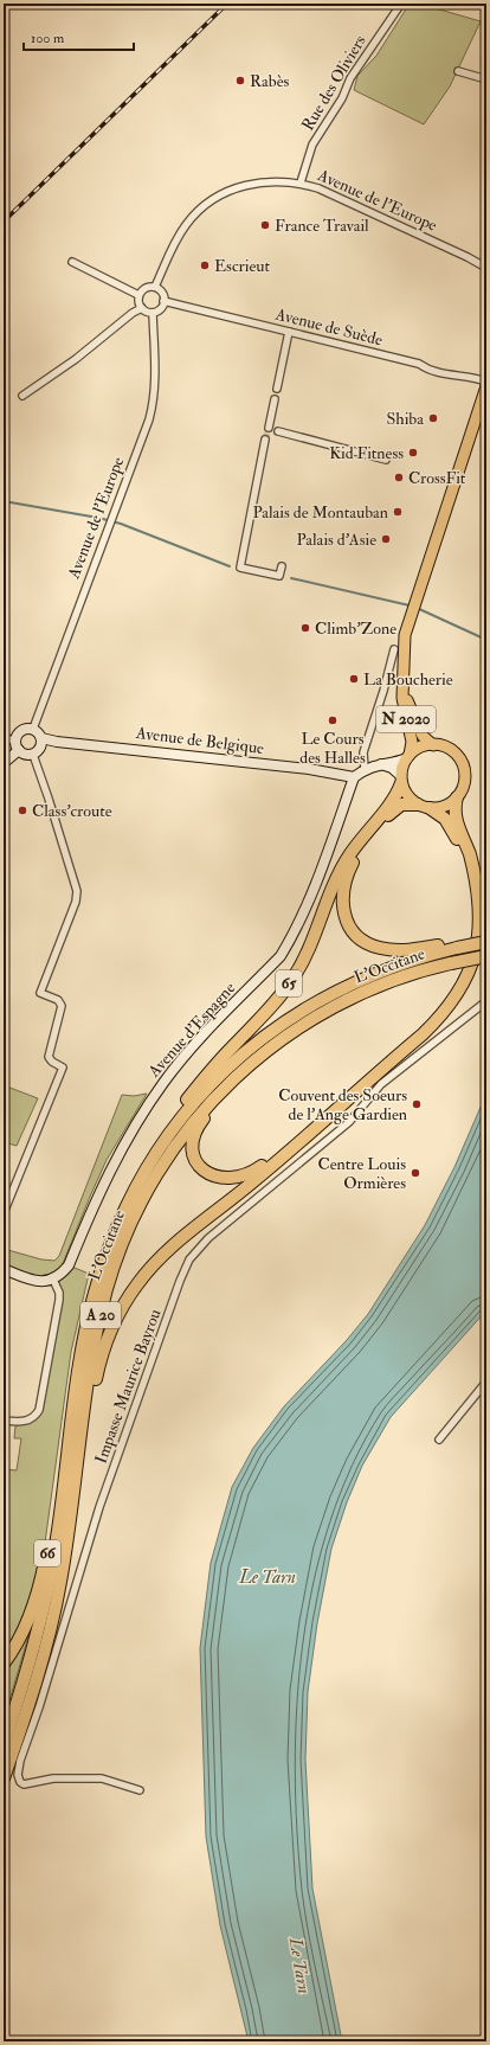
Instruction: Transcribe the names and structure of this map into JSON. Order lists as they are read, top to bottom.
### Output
{
  "streets": {
    "highway": [
      "L'Occitane",
      "65",
      "A 20",
      "66"
    ],
    "main road": ["N 2020"],
    "street": [
      "Rue des Oliviers",
      "Avenue de l'Europe",
      "Avenue de Suède",
      "Avenue de Belgique",
      "Avenue d'Espagne",
      "Impasse Maurice Bayrou"
    ]
  },
  "crossings": [
    ["Rue des Oliviers", "Avenue de l'Europe"],
    ["Avenue de l'Europe", "Avenue de Suède"],
    ["Avenue de l'Europe", "Avenue de Belgique"],
    ["N 2020", "65"],
    ["Avenue de Belgique", "Avenue d'Espagne"],
    ["L'Occitane", "65"],
    ["L'Occitane", "A 20"],
    ["L'Occitane", "66"]
  ],
  "water": ["Le Tarn"],
  "places": [
    "Rabès",
    "France Travail",
    "Escrieut",
    "Shiba",
    "Kid Fitness",
    "CrossFit",
    "Palais de Montauban",
    "Palais d'Asie",
    "Climb'Zone",
    "La Boucherie",
    "Le Cours des Halles",
    "Class'croute",
    "Couvent des Soeurs de l'Ange Gardien",
    "Centre Louis Ormières"
  ],
  "scale_bar": "100 m"
}
